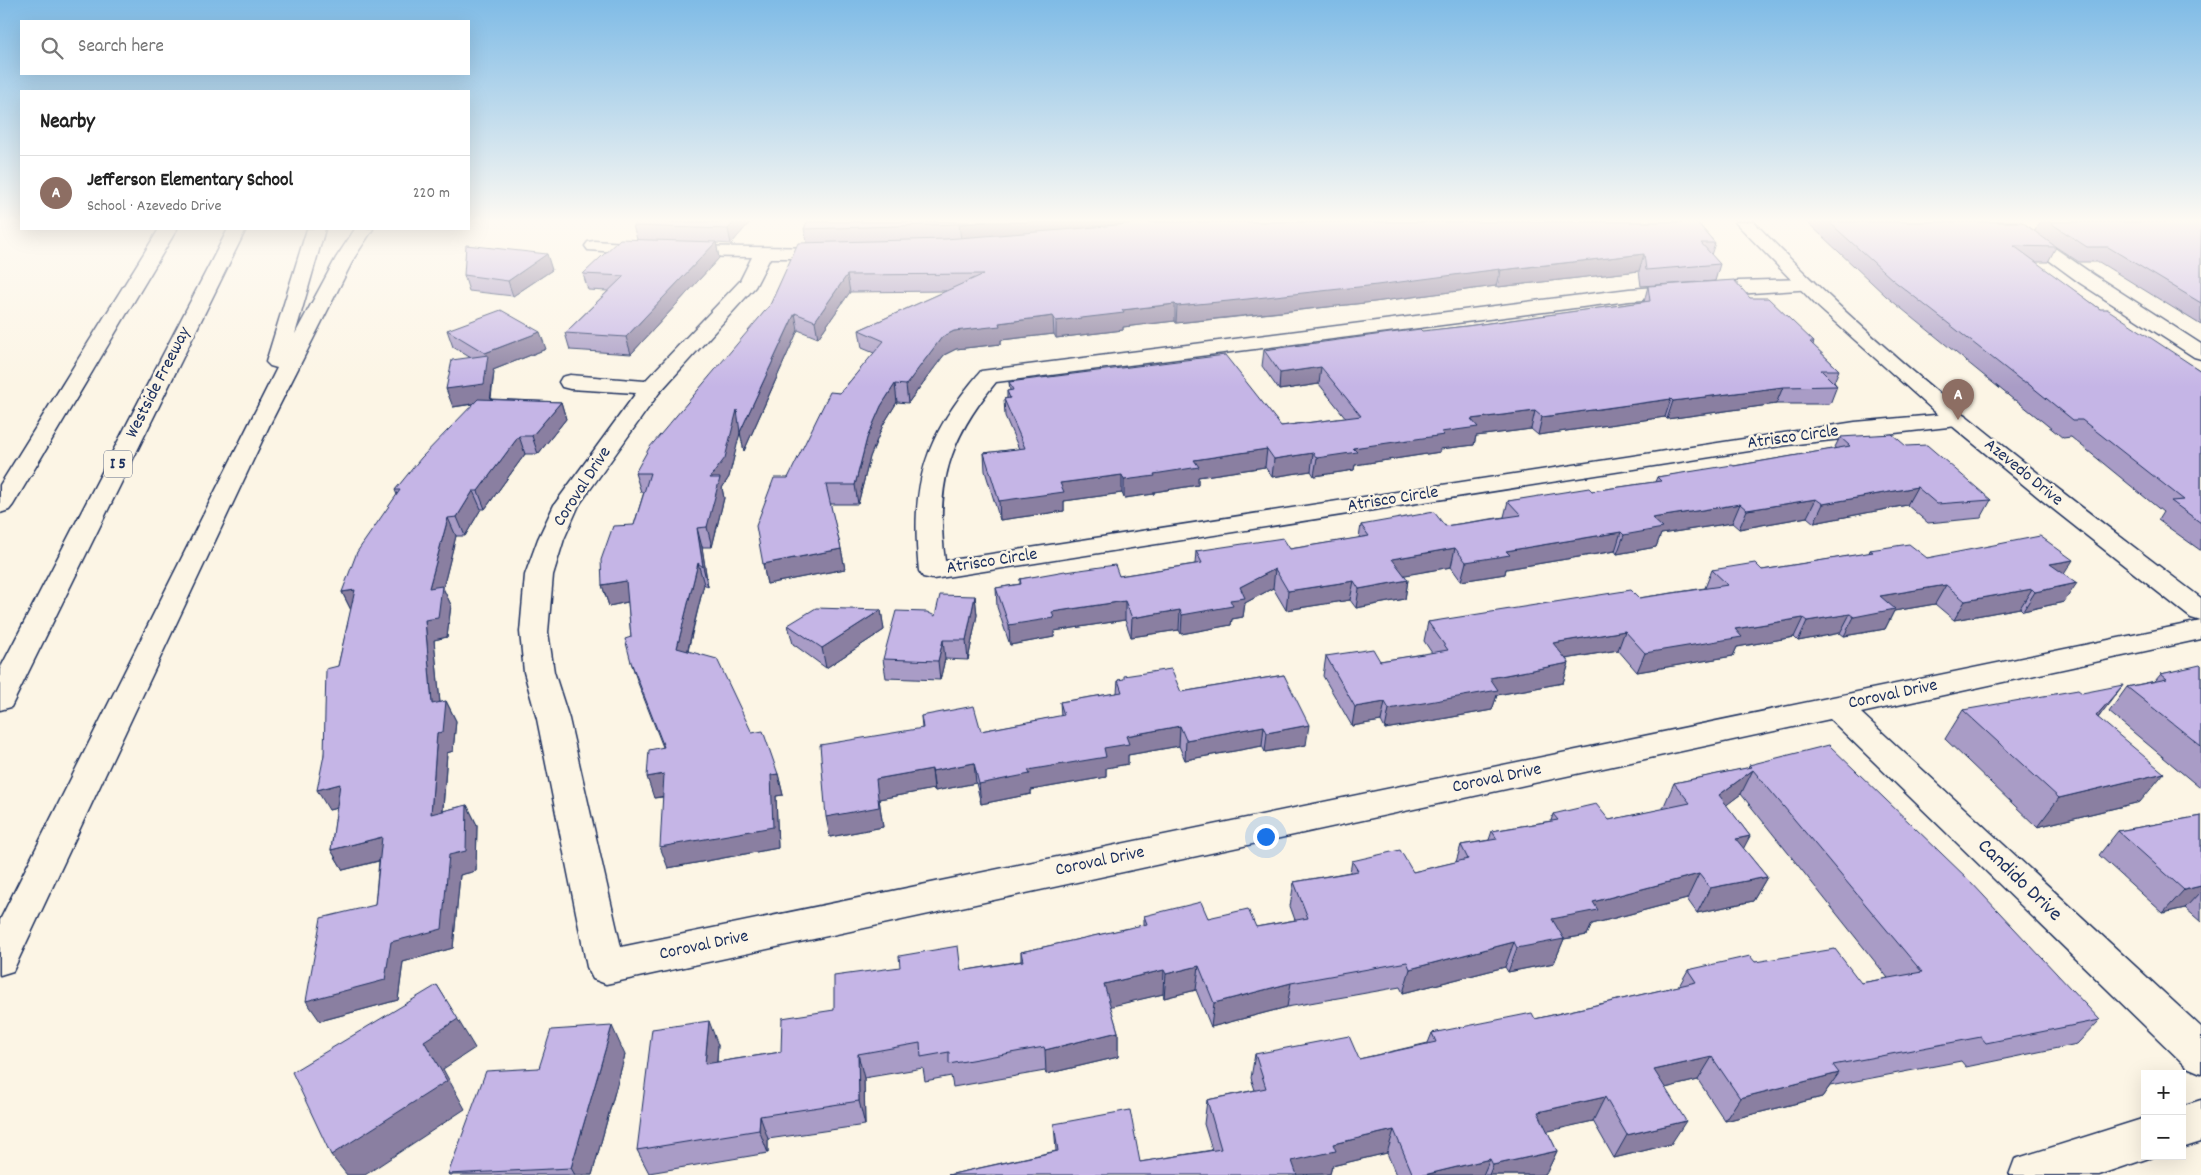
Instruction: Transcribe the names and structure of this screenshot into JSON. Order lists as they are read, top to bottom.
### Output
{
  "streets": {
    "main road": [
      "Westside Freeway",
      "Atrisco Circle",
      "I 5",
      "Azevedo Drive",
      "Coroval Drive",
      "Candido Drive"
    ]
  },
  "crossings": [
    ["Atrisco Circle", "Azevedo Drive"],
    ["Coroval Drive", "Candido Drive"]
  ],
  "page": {
    "search": "Search here",
    "heading": "Nearby",
    "list": [
      {
        "mark": "A",
        "name": "Jefferson Elementary School",
        "note": "School · Azevedo Drive",
        "value": "220 m"
      }
    ],
    "pins": "A",
    "map_buttons": ["+", "−"]
  }
}
